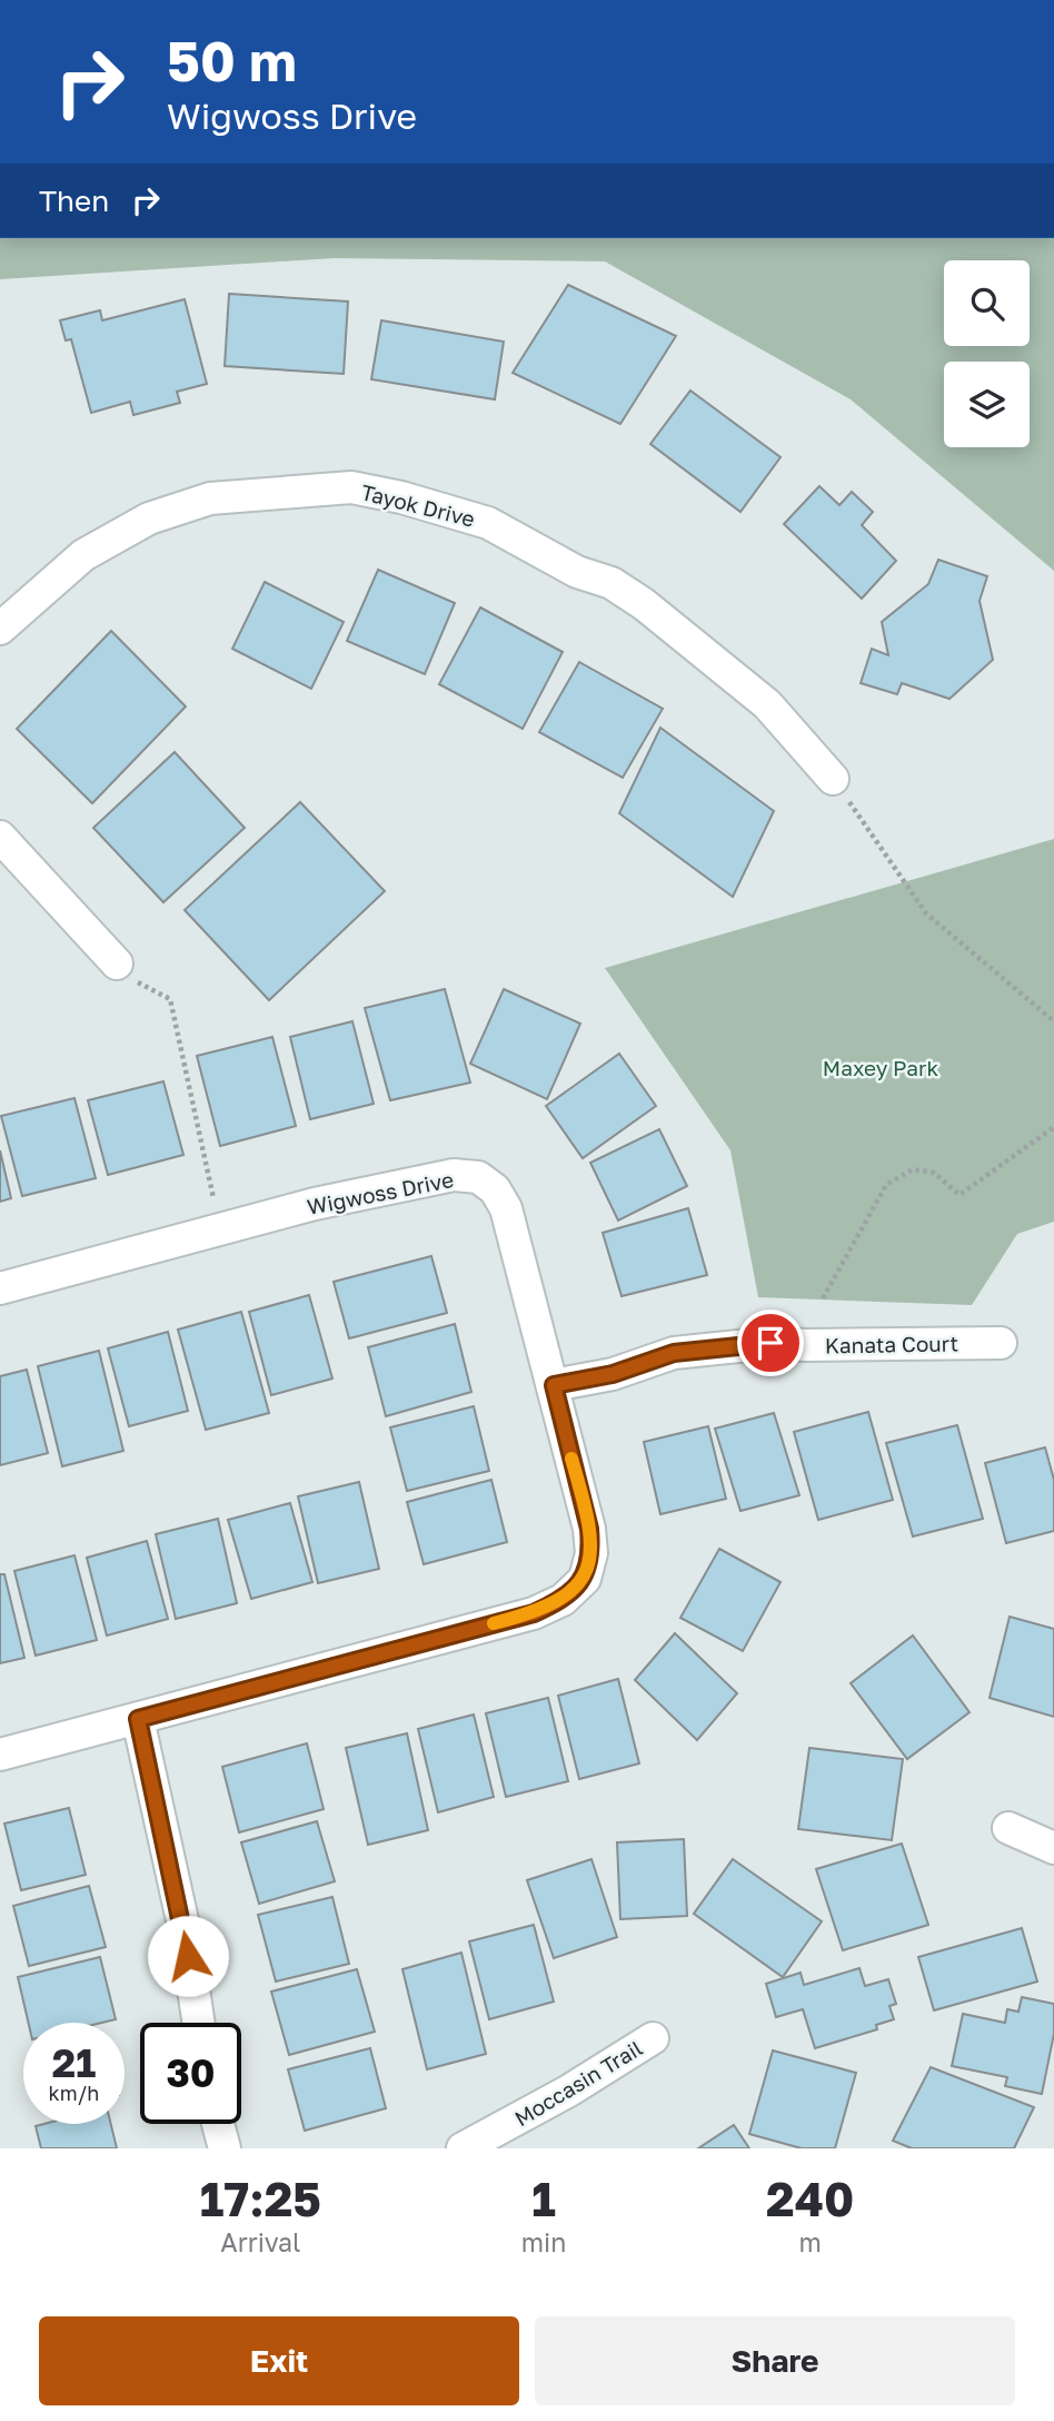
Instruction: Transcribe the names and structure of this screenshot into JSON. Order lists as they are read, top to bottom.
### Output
{
  "streets": {
    "street": [
      "Tayok Drive",
      "Wigwoss Drive",
      "Kanata Court",
      "Moccasin Trail"
    ]
  },
  "crossings": [
    ["Wigwoss Drive", "Kanata Court"]
  ],
  "parks": ["Maxey Park"],
  "page": {
    "turn": ["50 m", "Wigwoss Drive"],
    "then": "Then",
    "speed": "21 km/h",
    "limit": "30",
    "eta": [
      "17:25",
      "Arrival",
      "1",
      "min",
      "240",
      "m"
    ],
    "buttons": ["Exit", "Share"]
  }
}
